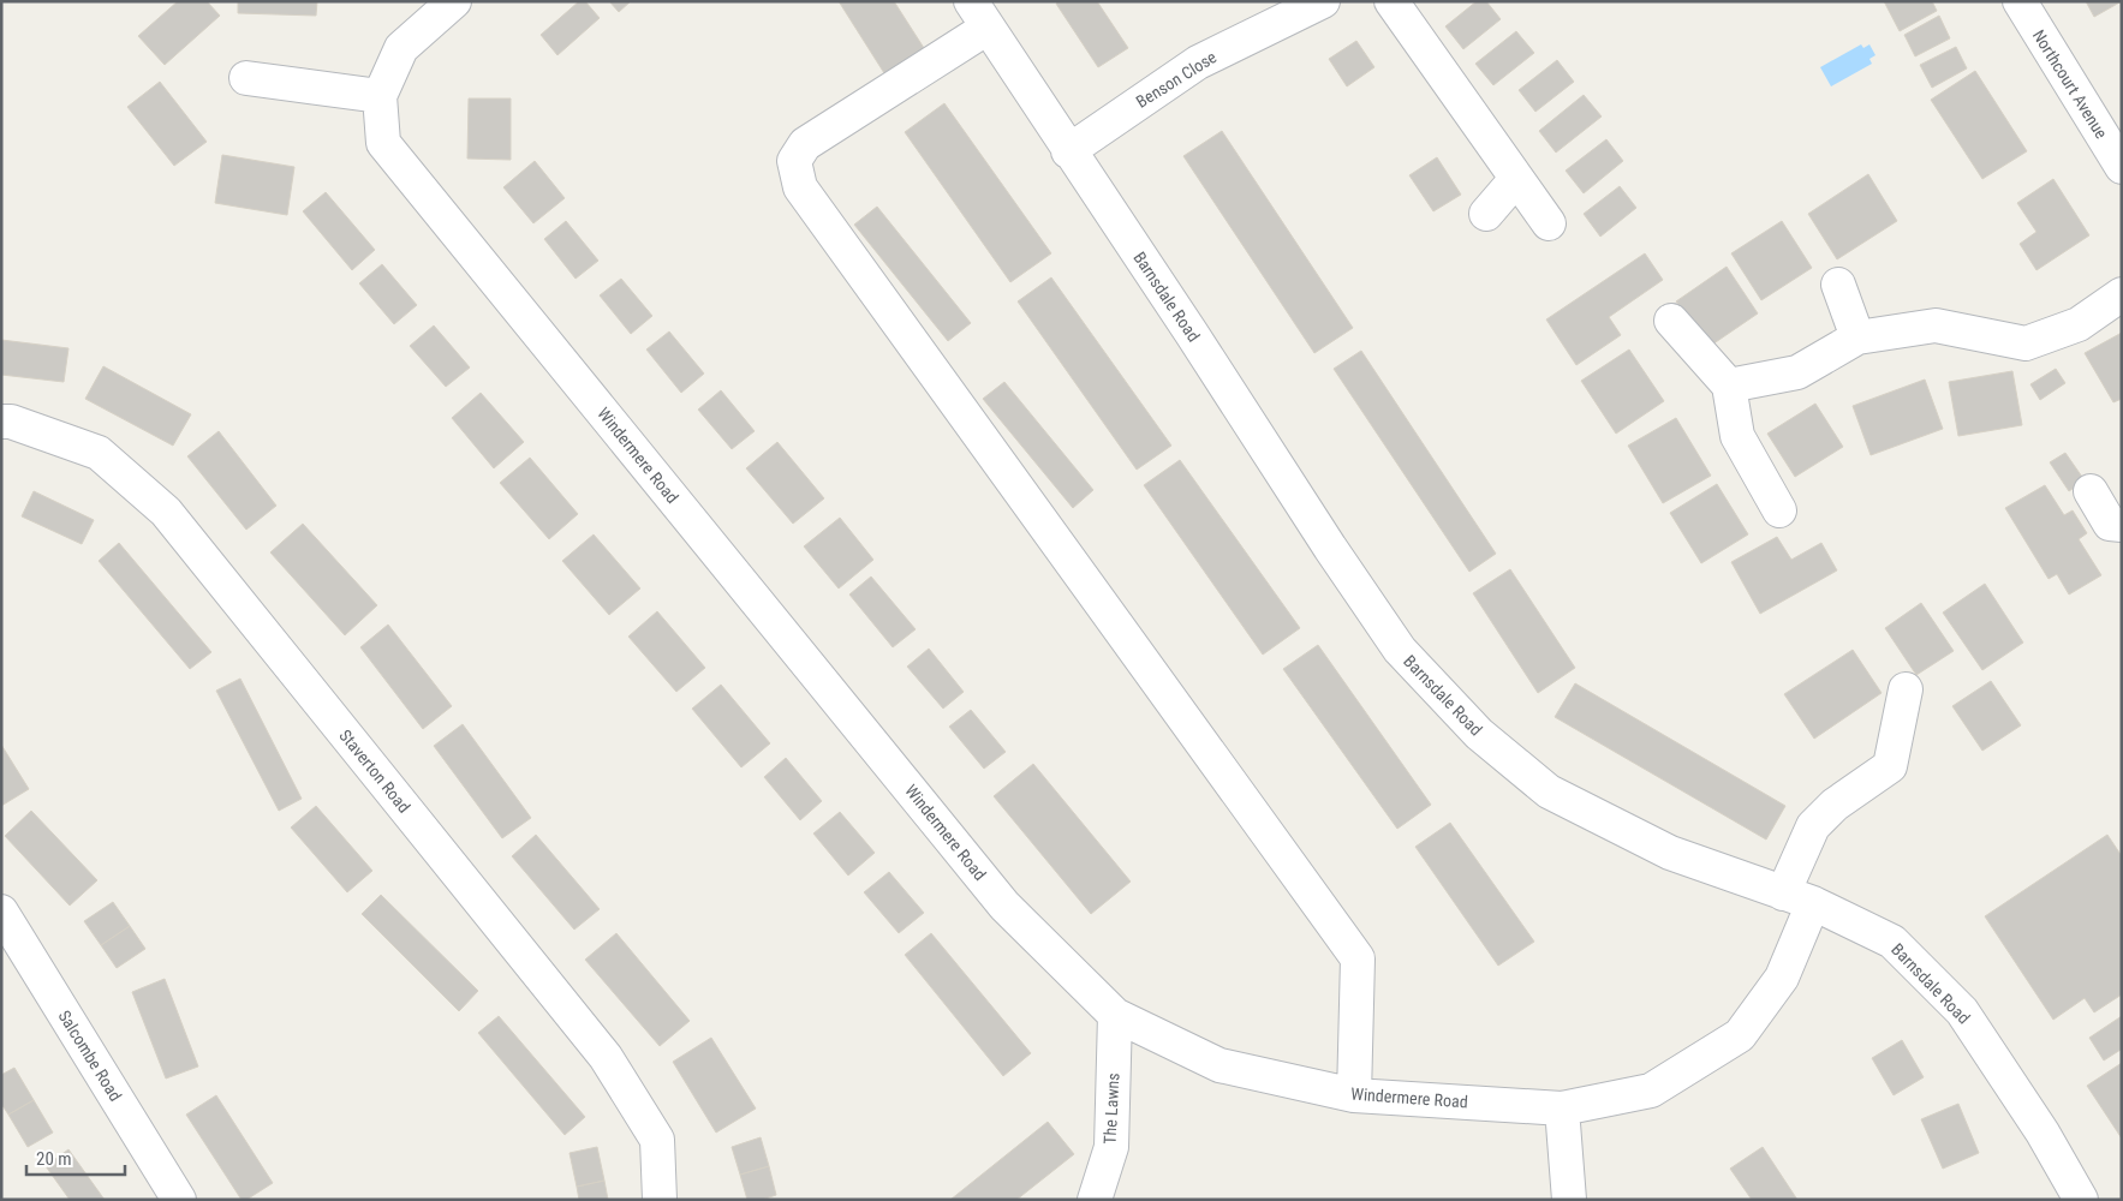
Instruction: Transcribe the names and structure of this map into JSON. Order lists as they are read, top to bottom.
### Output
{
  "streets": {
    "street": [
      "Benson Close",
      "Northcourt Avenue",
      "Barnsdale Road",
      "Windermere Road",
      "Staverton Road",
      "Salcombe Road",
      "The Lawns"
    ]
  },
  "crossings": [
    ["Benson Close", "Barnsdale Road"],
    ["Barnsdale Road", "Windermere Road"],
    ["Windermere Road", "The Lawns"]
  ],
  "scale_bar": "20 m"
}
